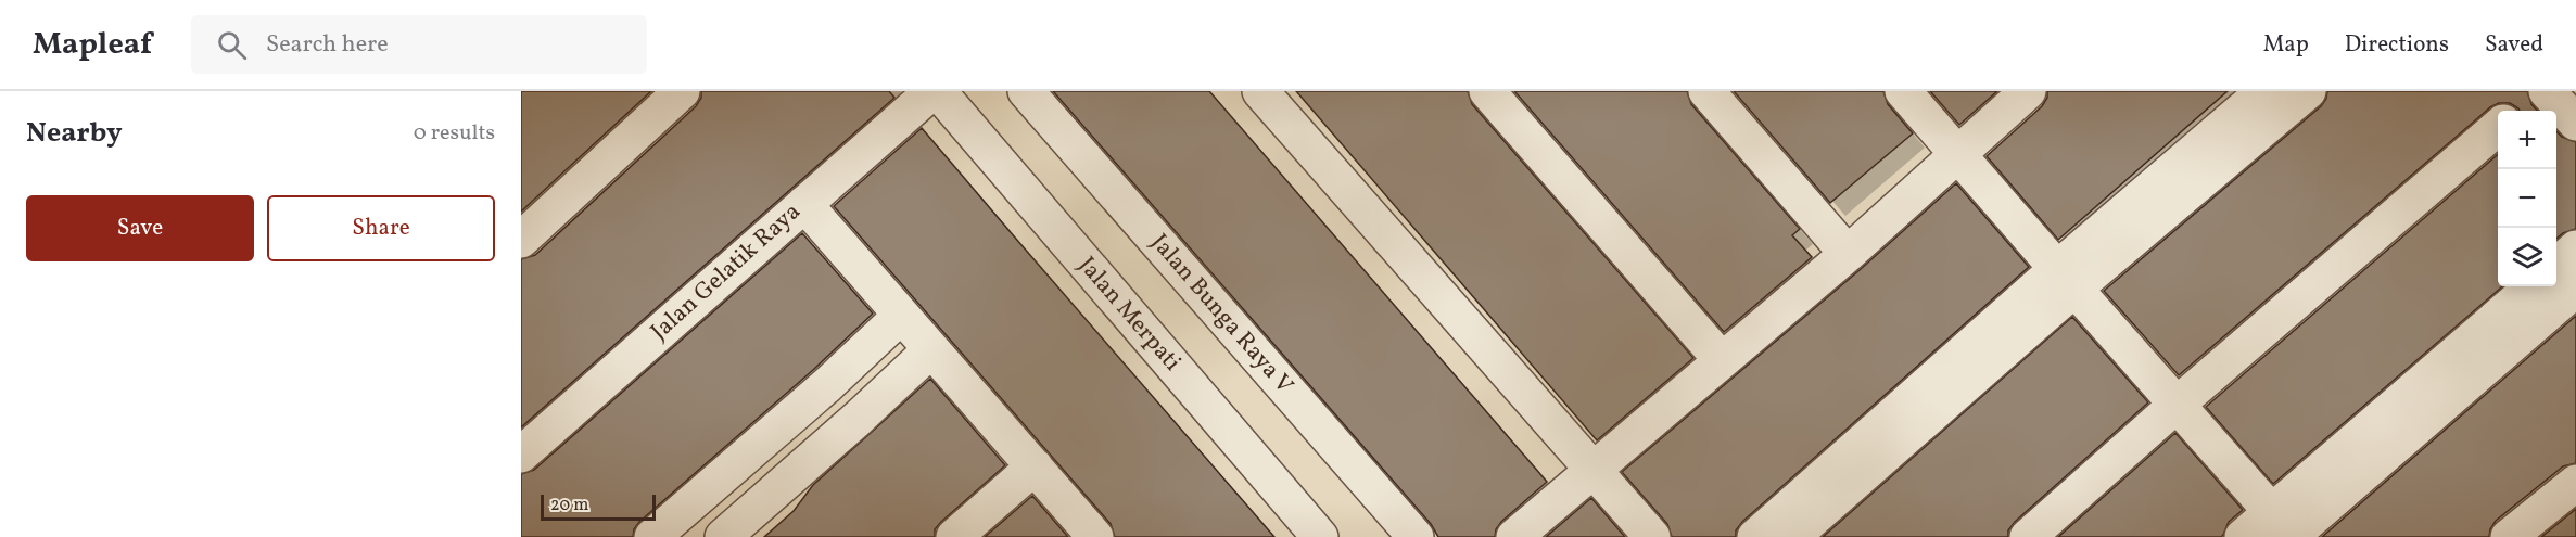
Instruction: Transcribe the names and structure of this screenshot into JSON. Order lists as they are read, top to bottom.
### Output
{
  "streets": {
    "street": ["Jalan Gelatik Raya", "Jalan Merpati", "Jalan Bunga Raya V"]
  },
  "crossings": [
    ["Jalan Gelatik Raya", "Jalan Merpati"]
  ],
  "scale_bar": "20 m",
  "page": {
    "header": "Mapleaf",
    "search": "Search here",
    "nav": ["Map", "Directions", "Saved"],
    "heading": ["Nearby", "0 results"],
    "map_buttons": ["+", "−"],
    "buttons": ["Save", "Share"],
    "scale": "20 m"
  }
}
